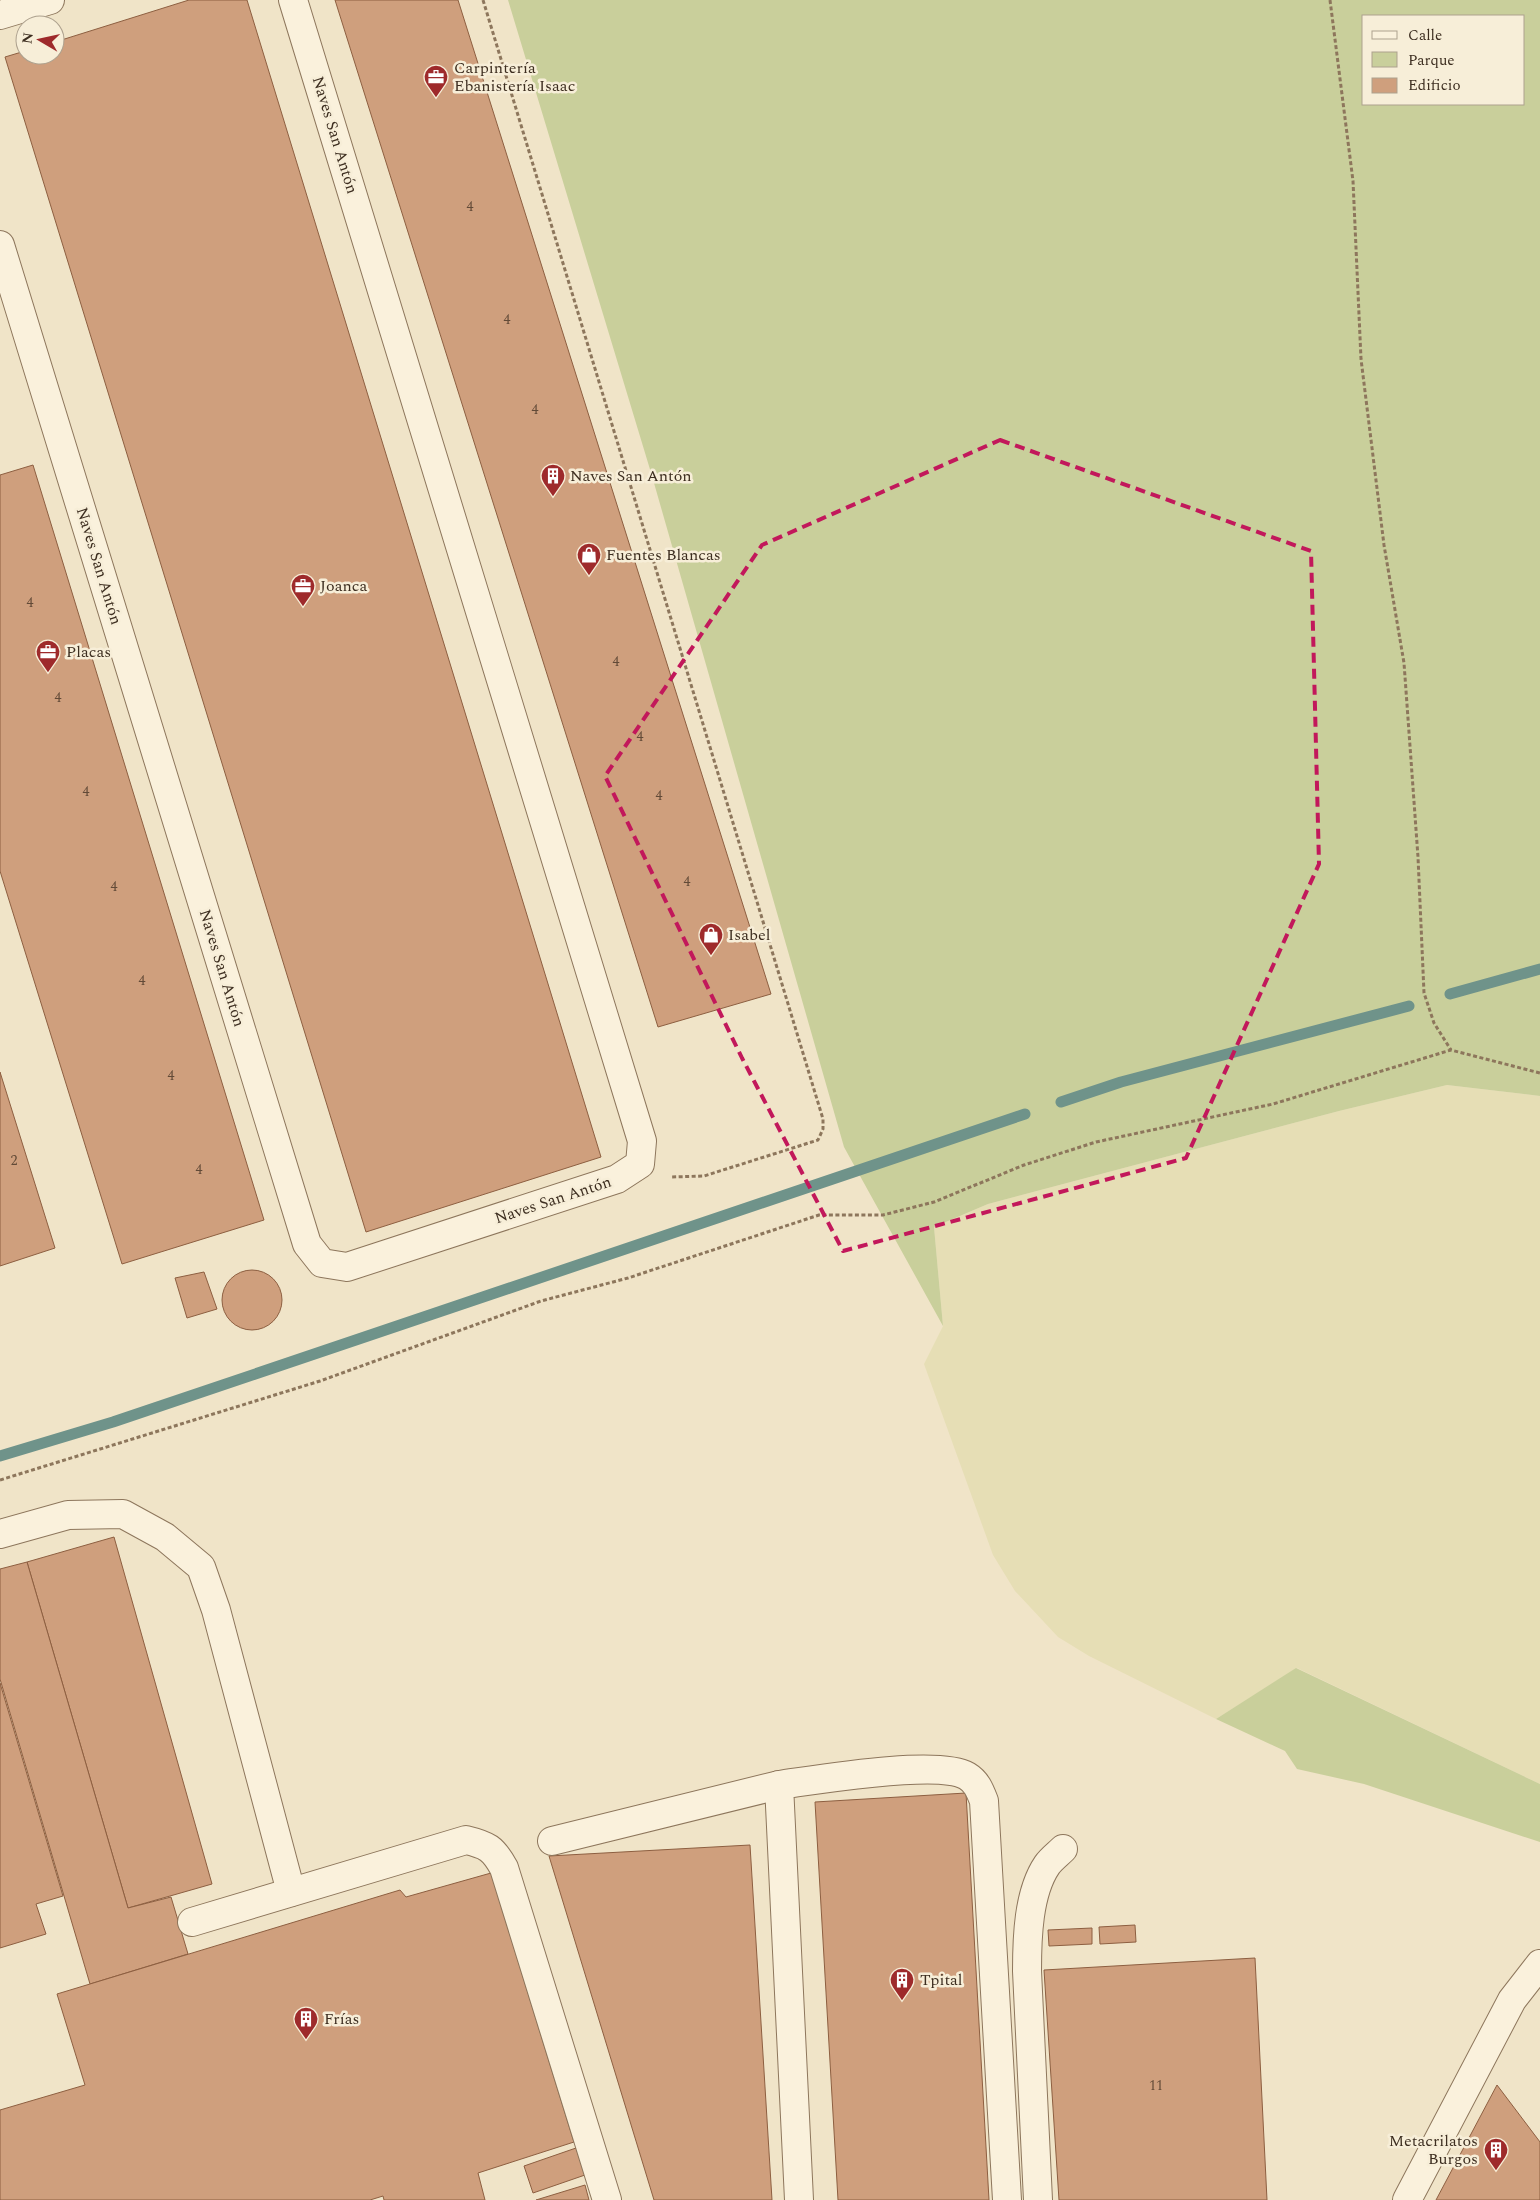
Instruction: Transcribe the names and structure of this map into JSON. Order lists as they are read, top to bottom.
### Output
{
  "streets": {
    "lane": ["Naves San Antón"]
  },
  "places": {
    "office": ["Carpintería Ebanistería Isaac", "Joanca", "Placas"],
    "building": [
      "Naves San Antón",
      "Tpital",
      "Frías",
      "Metacrilatos Burgos"
    ],
    "shop": ["Fuentes Blancas", "Isabel"]
  },
  "house_numbers": [
    "4",
    "4",
    "4",
    "4",
    "4",
    "4",
    "4",
    "4",
    "4",
    "4",
    "4",
    "4",
    "4",
    "2",
    "4",
    "11"
  ],
  "legend": ["Calle", "Parque", "Edificio"],
  "north": "left"
}
